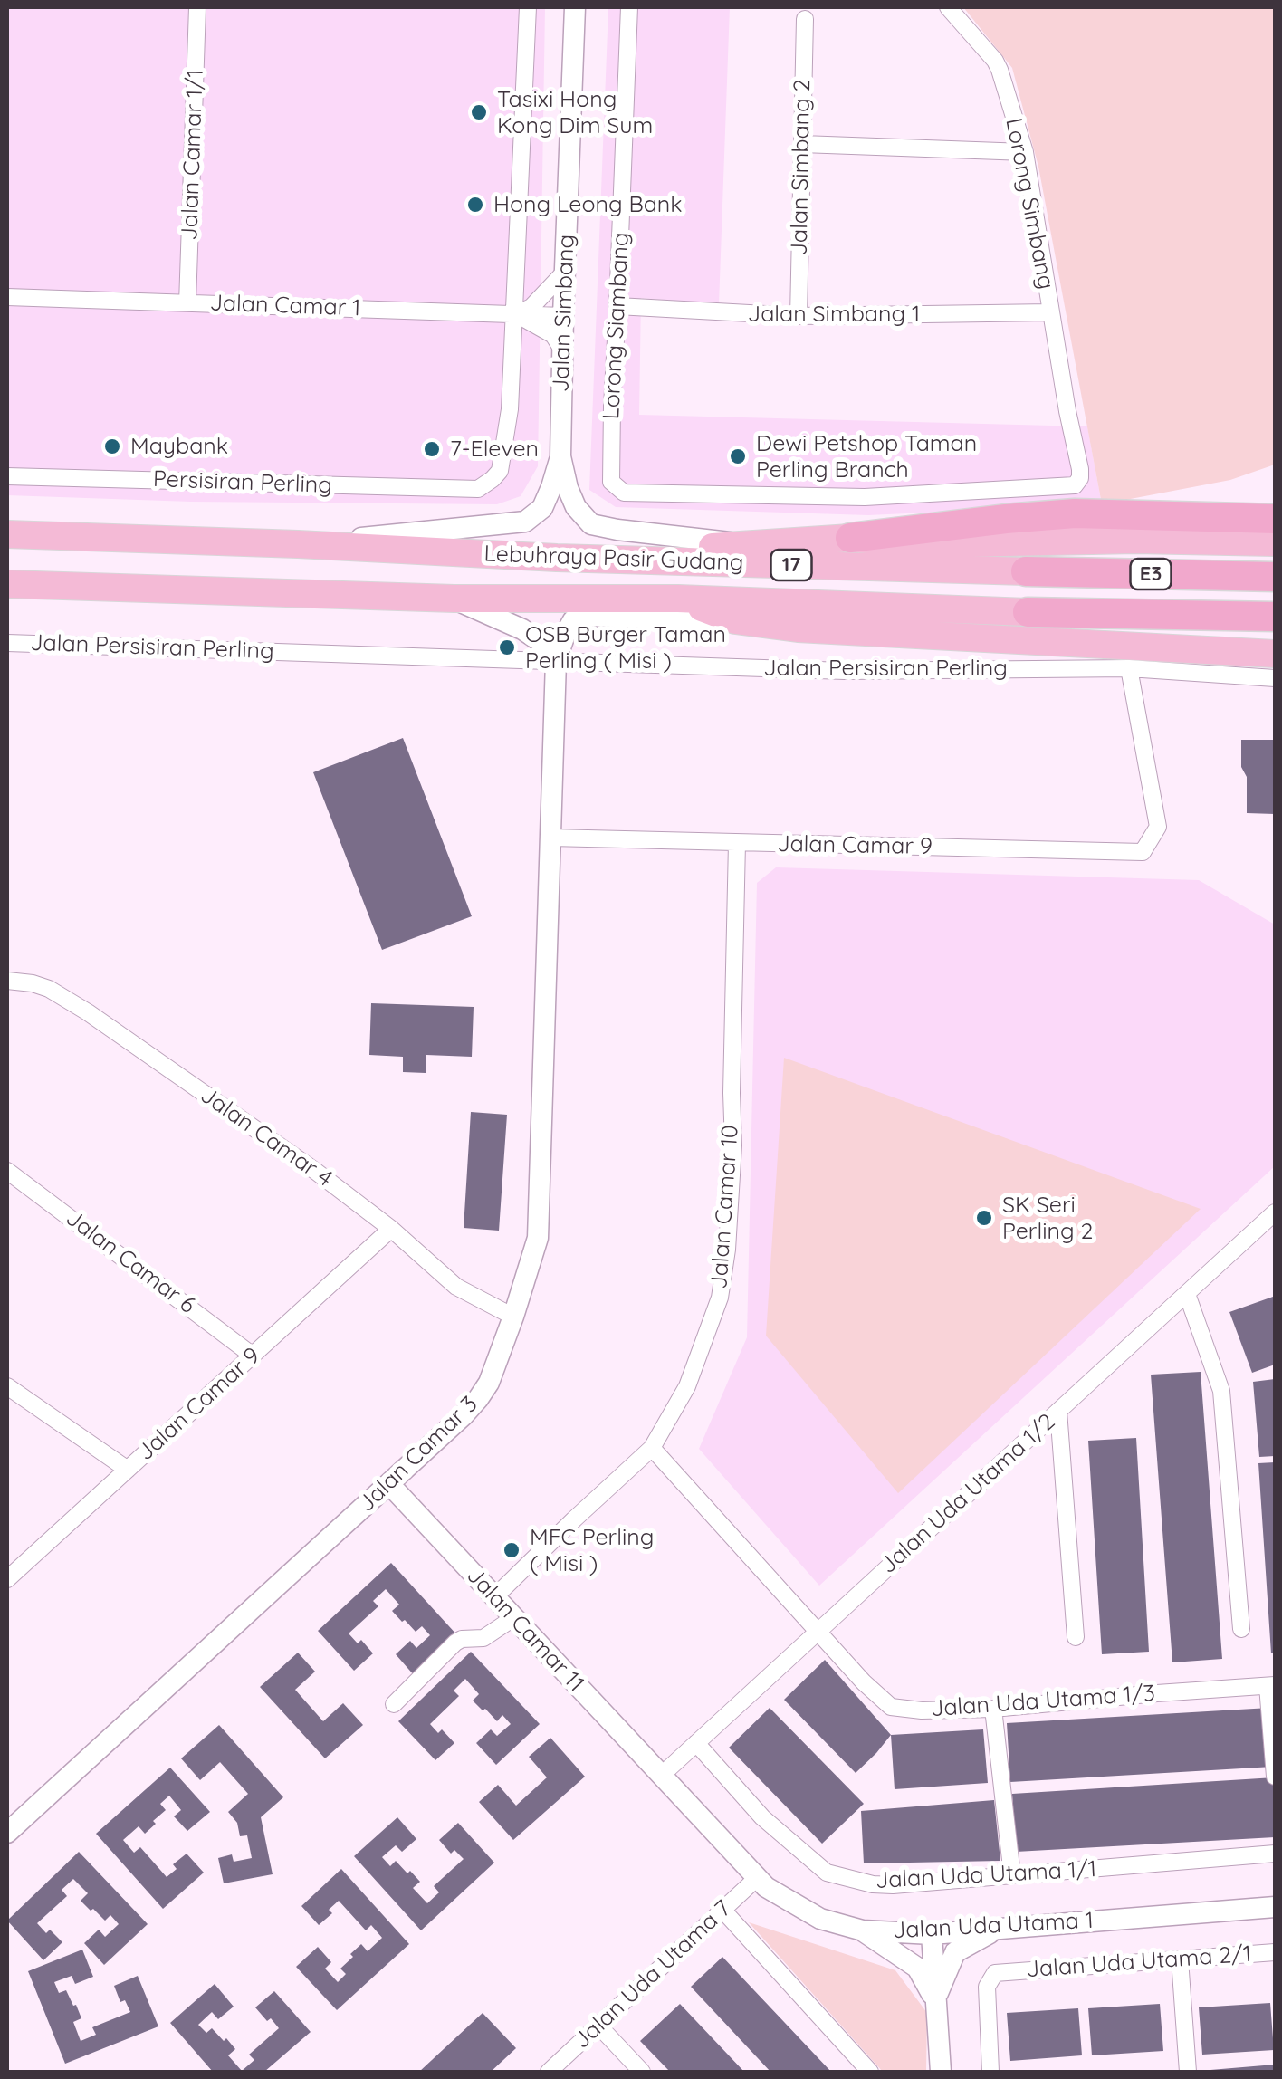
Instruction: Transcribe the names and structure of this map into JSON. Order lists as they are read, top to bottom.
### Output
{
  "streets": {
    "highway": ["Lebuhraya Pasir Gudang", "17", "E3"],
    "street": [
      "Jalan Camar 1/1",
      "Jalan Simbang 2",
      "Lorong Simbang",
      "Jalan Camar 1",
      "Jalan Simbang",
      "Jalan Simbang 1",
      "Lorong Siambang",
      "Persisiran Perling",
      "Jalan Persisiran Perling",
      "Jalan Camar 9",
      "Jalan Camar 4",
      "Jalan Camar 10",
      "Jalan Camar 6",
      "Jalan Camar 3",
      "Jalan Uda Utama 1/2",
      "Jalan Camar 11",
      "Jalan Uda Utama 1/3",
      "Jalan Uda Utama 1/1",
      "Jalan Uda Utama 1",
      "Jalan Uda Utama 2/1",
      "Jalan Uda Utama 7"
    ]
  },
  "crossings": [
    ["Jalan Camar 1/1", "Jalan Camar 1"],
    ["Jalan Simbang 2", "Jalan Simbang 1"],
    ["Lorong Simbang", "Jalan Simbang 1"],
    ["Lorong Simbang", "Lorong Siambang"],
    ["Jalan Camar 1", "Jalan Simbang"],
    ["Jalan Camar 1", "Persisiran Perling"],
    ["Jalan Simbang 1", "Lorong Siambang"],
    ["Jalan Persisiran Perling", "Jalan Camar 9"],
    ["Jalan Persisiran Perling", "Jalan Camar 3"],
    ["Jalan Camar 9", "Jalan Camar 4"],
    ["Jalan Camar 9", "Jalan Camar 10"],
    ["Jalan Camar 9", "Jalan Camar 6"],
    ["Jalan Camar 9", "Jalan Camar 3"],
    ["Jalan Camar 4", "Jalan Camar 3"],
    ["Jalan Camar 10", "Jalan Camar 11"],
    ["Jalan Camar 10", "Jalan Uda Utama 1/3"],
    ["Jalan Camar 3", "Jalan Camar 11"],
    ["Jalan Uda Utama 1/2", "Jalan Camar 11"],
    ["Jalan Uda Utama 1/2", "Jalan Uda Utama 1/3"],
    ["Jalan Uda Utama 1/2", "Jalan Uda Utama 1/1"],
    ["Jalan Uda Utama 1/2", "Jalan Uda Utama 1"],
    ["Jalan Camar 11", "Jalan Uda Utama 1"],
    ["Jalan Uda Utama 1", "Jalan Uda Utama 7"]
  ],
  "places": [
    "Tasixi Hong Kong Dim Sum",
    "Hong Leong Bank",
    "Maybank",
    "7-Eleven",
    "Dewi Petshop Taman Perling Branch",
    "OSB Burger Taman Perling ( Misi )",
    "SK Seri Perling 2",
    "MFC Perling ( Misi )"
  ]
}
